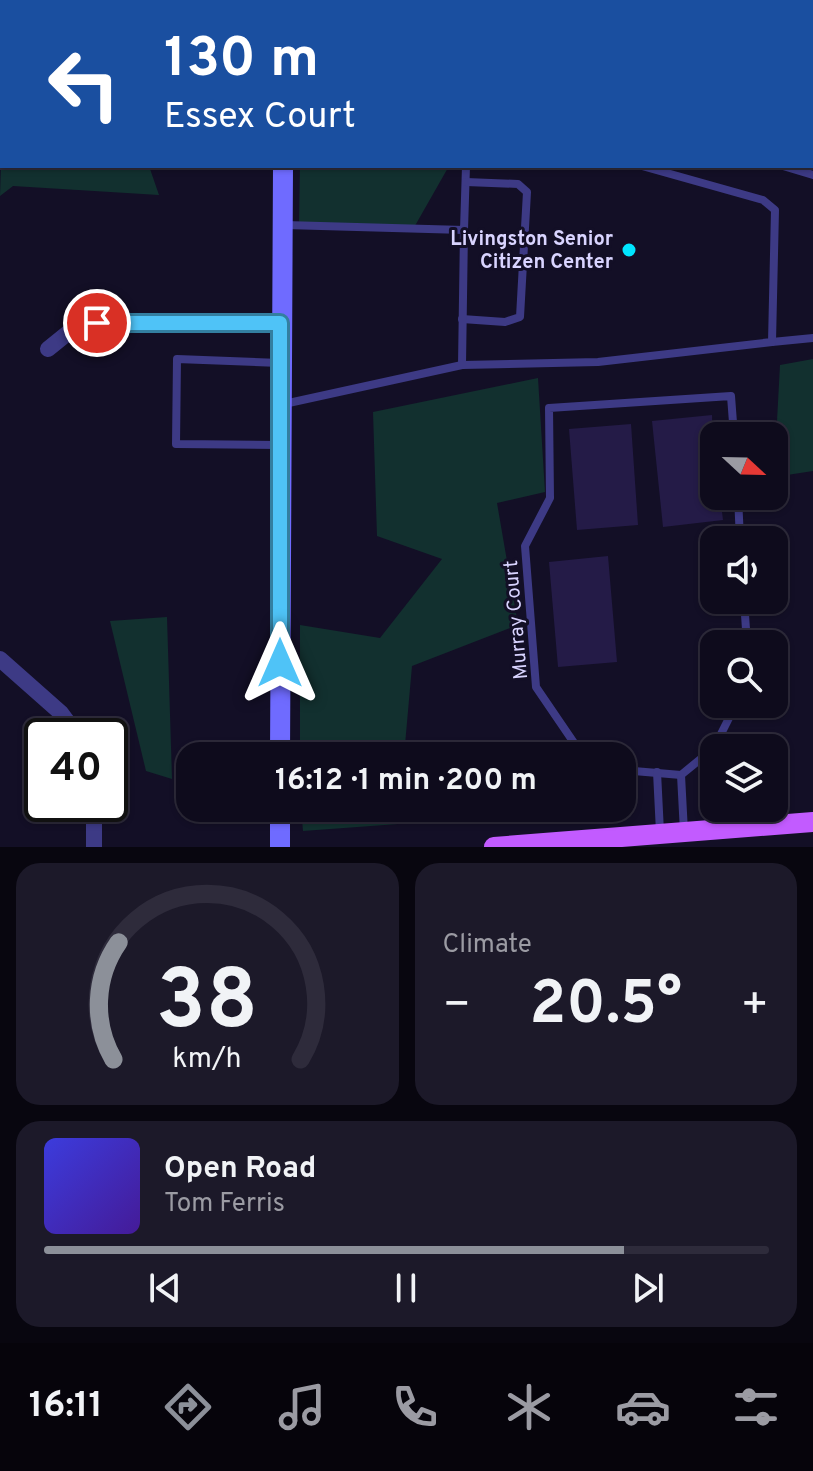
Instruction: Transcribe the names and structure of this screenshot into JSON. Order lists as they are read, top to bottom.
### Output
{
  "streets": {
    "lane": ["Murray Court"]
  },
  "places": ["Livingston Senior Citizen Center"],
  "north": "right",
  "page": {
    "turn": ["130 m", "Essex Court"],
    "limit": "40",
    "trip": "16:12 · 1 min · 200 m",
    "tile": "Climate",
    "heat": ["−", "20.5°", "+"],
    "song": ["Open Road", "Tom Ferris"],
    "tabs": "16:11",
    "gauge": ["38", "km/h"]
  }
}
